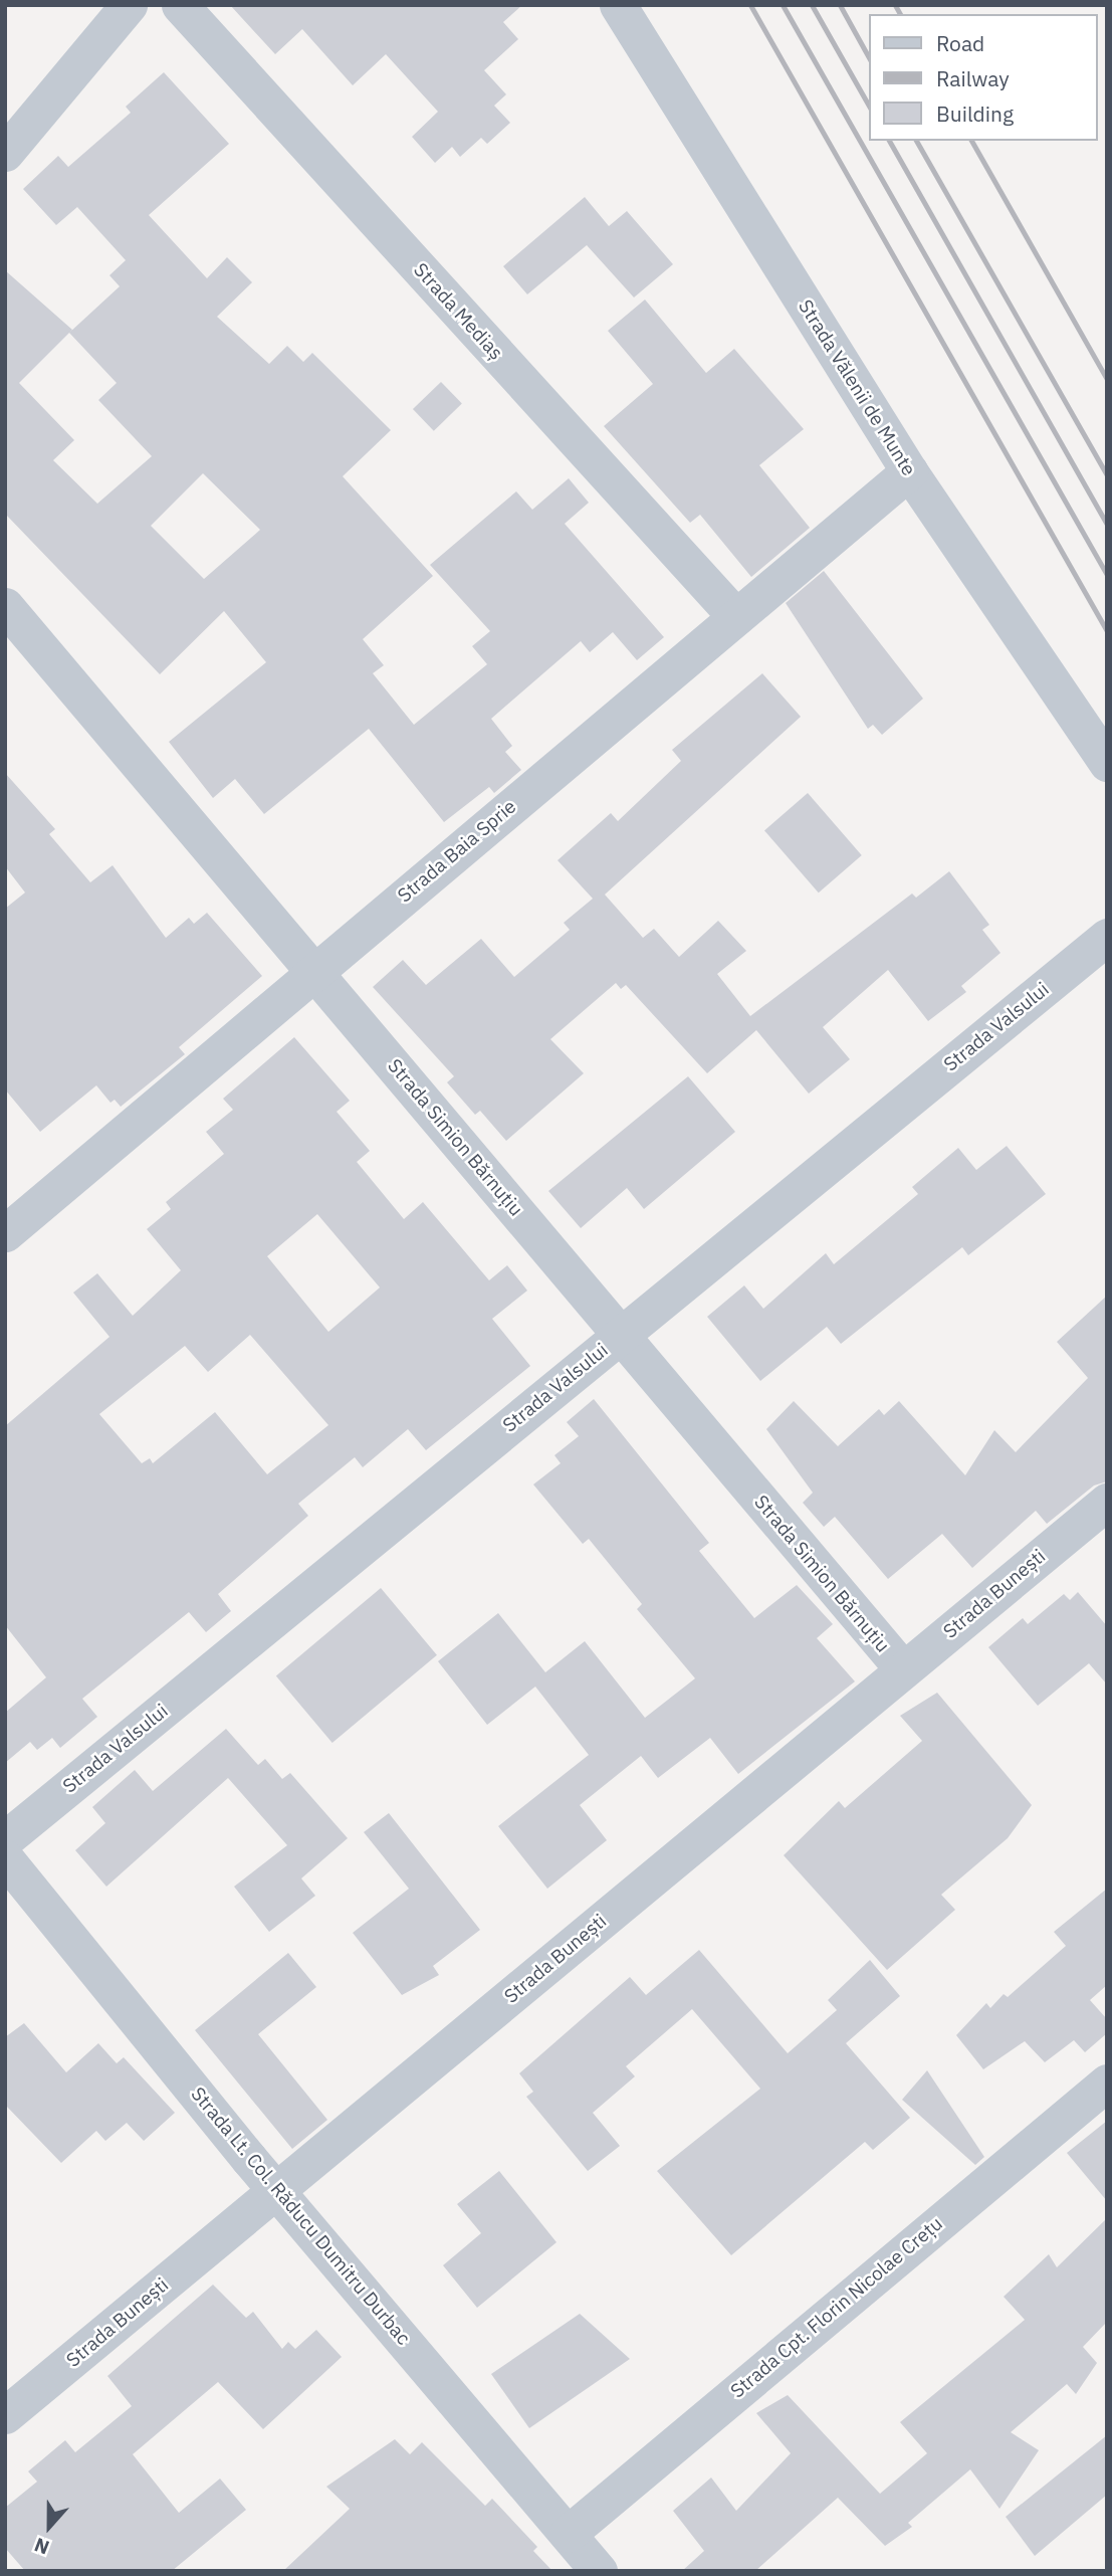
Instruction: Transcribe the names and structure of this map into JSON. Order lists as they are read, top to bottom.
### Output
{
  "streets": {
    "street": [
      "Strada Mediaș",
      "Strada Vălenii de Munte",
      "Strada Baia Sprie",
      "Strada Valsului",
      "Strada Simion Bărnuțiu",
      "Strada Bunești",
      "Strada Lt. Col. Răducu Dumitru Durbac",
      "Strada Cpt. Florin Nicolae Crețu"
    ]
  },
  "crossings": [
    ["Strada Mediaș", "Strada Baia Sprie"],
    ["Strada Vălenii de Munte", "Strada Baia Sprie"],
    ["Strada Baia Sprie", "Strada Simion Bărnuțiu"],
    ["Strada Valsului", "Strada Simion Bărnuțiu"],
    ["Strada Simion Bărnuțiu", "Strada Bunești"],
    ["Strada Bunești", "Strada Lt. Col. Răducu Dumitru Durbac"],
    ["Strada Lt. Col. Răducu Dumitru Durbac", "Strada Cpt. Florin Nicolae Crețu"]
  ],
  "legend": ["Road", "Railway", "Building"],
  "north": "bottom"
}
